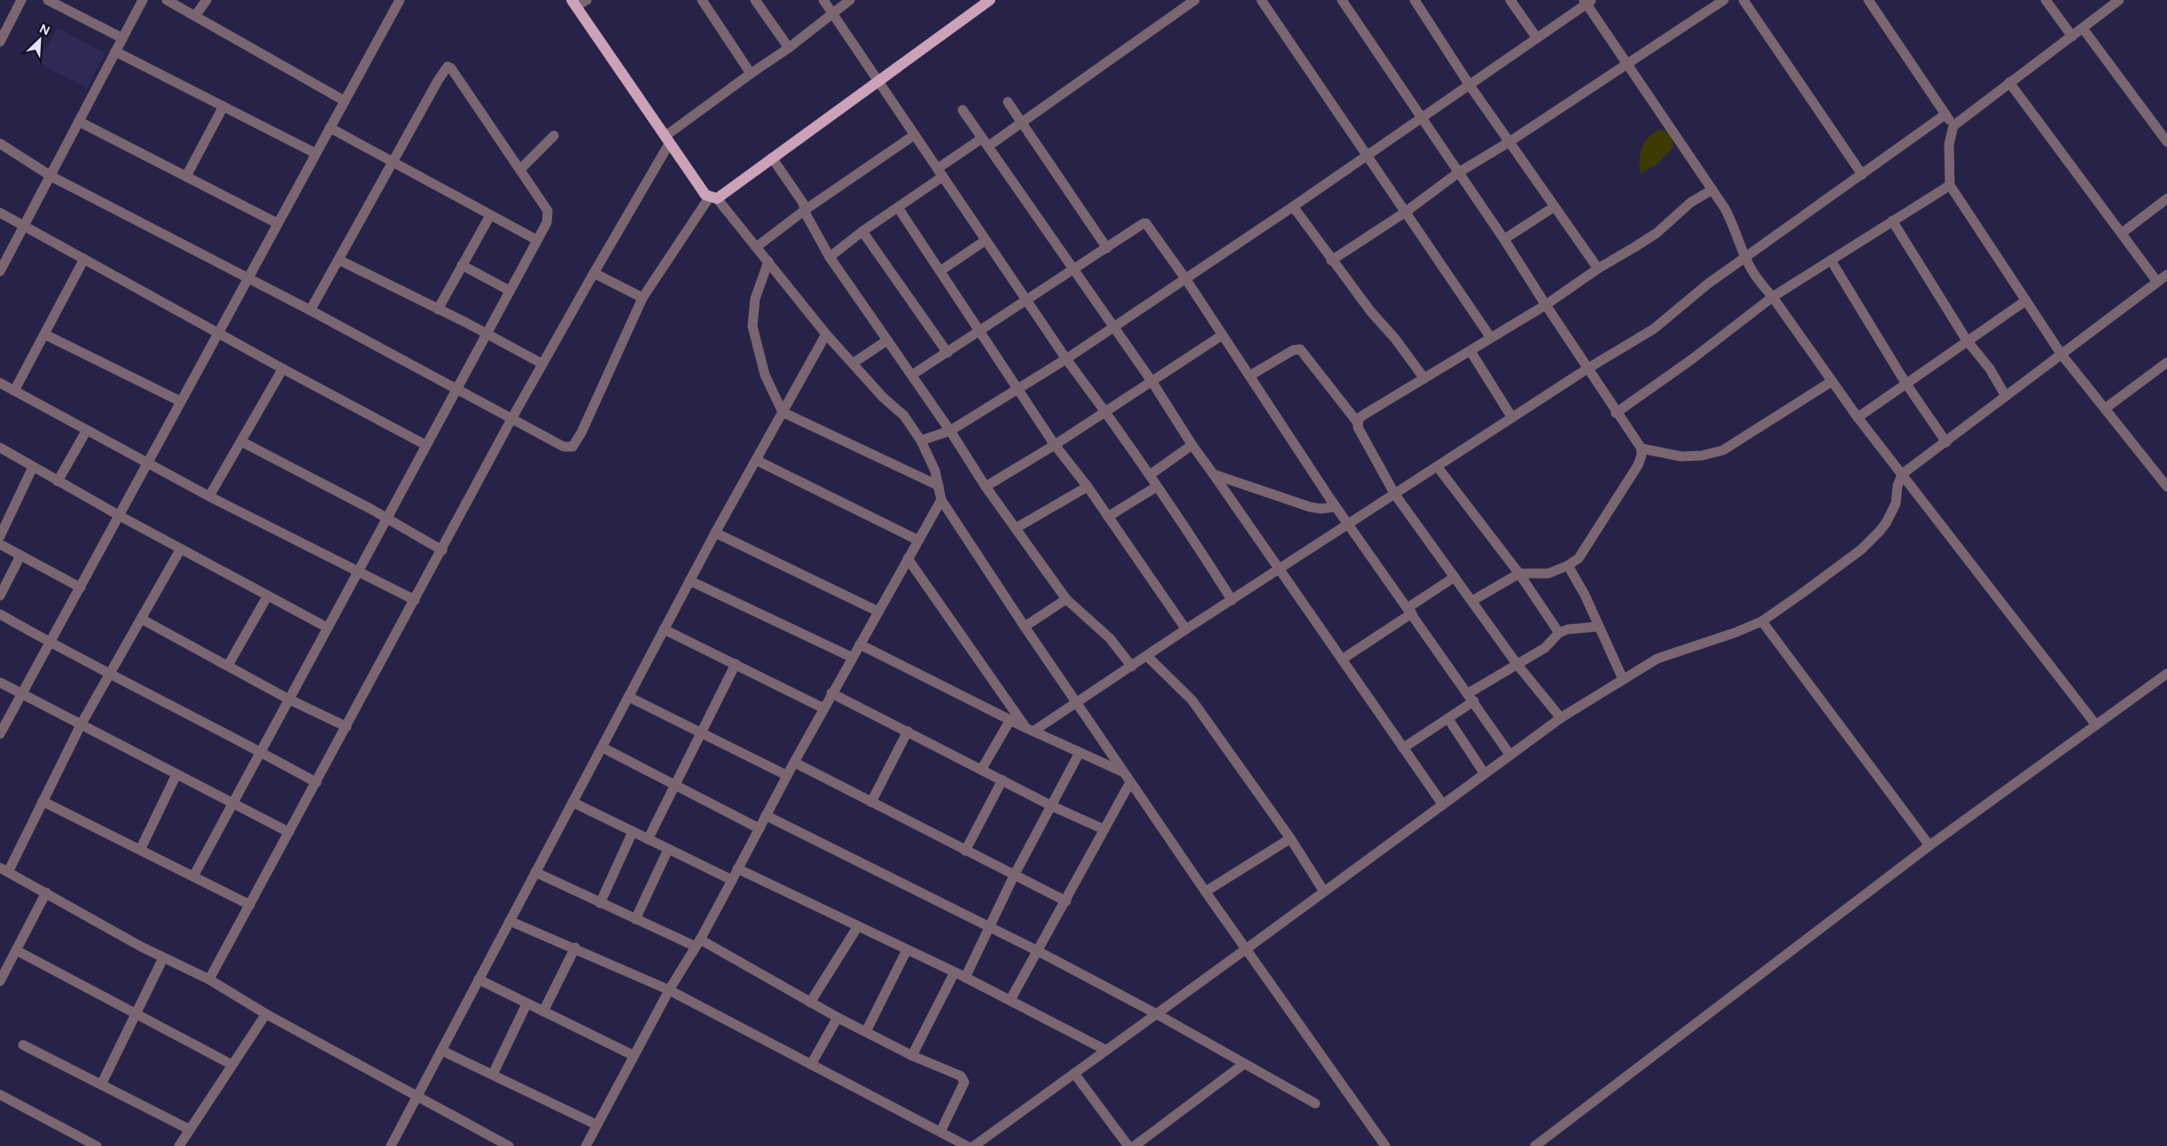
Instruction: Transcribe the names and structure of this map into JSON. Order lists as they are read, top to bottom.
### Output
{
  "north": "top right"
}
